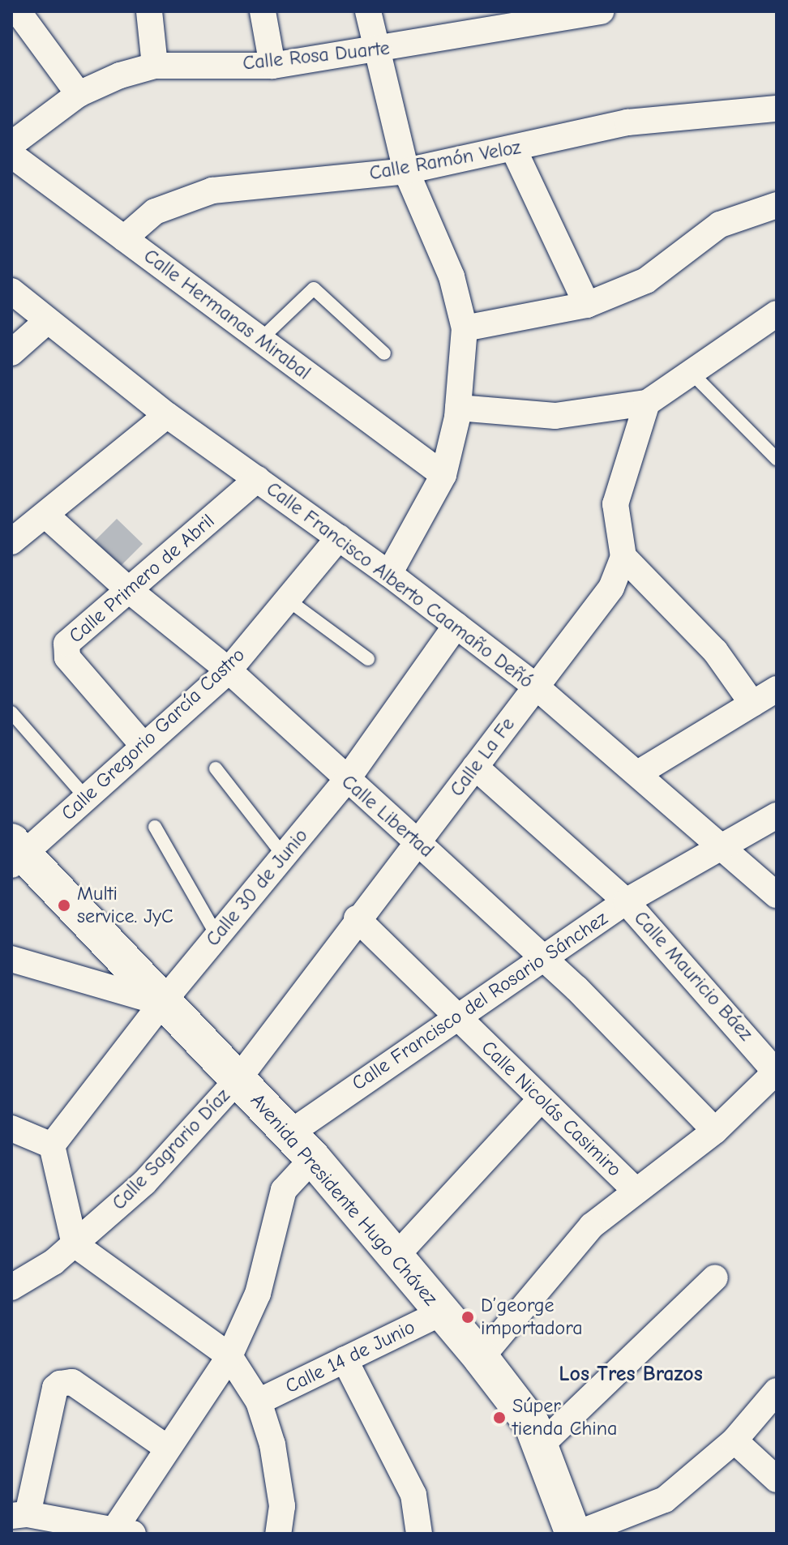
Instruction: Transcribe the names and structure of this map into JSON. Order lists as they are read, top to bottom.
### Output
{
  "streets": {
    "main road": ["Avenida Presidente Hugo Chávez"],
    "street": [
      "Calle Rosa Duarte",
      "Calle Ramón Veloz",
      "Calle Hermanas Mirabal",
      "Calle Primero de Abril",
      "Calle Francisco Alberto Caamaño Deñó",
      "Calle Gregorio García Castro",
      "Calle La Fe",
      "Calle Libertad",
      "Calle 30 de Junio",
      "Calle Mauricio Báez",
      "Calle Francisco del Rosario Sánchez",
      "Calle Nicolás Casimiro",
      "Calle Sagrario Díaz",
      "Calle 14 de Junio"
    ]
  },
  "crossings": [
    ["Calle Ramón Veloz", "Calle Hermanas Mirabal"],
    ["Calle Primero de Abril", "Calle Francisco Alberto Caamaño Deñó"],
    ["Calle Primero de Abril", "Calle Gregorio García Castro"],
    ["Calle Primero de Abril", "Calle Libertad"],
    ["Calle Francisco Alberto Caamaño Deñó", "Calle Gregorio García Castro"],
    ["Calle Francisco Alberto Caamaño Deñó", "Calle La Fe"],
    ["Calle Francisco Alberto Caamaño Deñó", "Calle 30 de Junio"],
    ["Calle Francisco Alberto Caamaño Deñó", "Calle Francisco del Rosario Sánchez"],
    ["Calle Gregorio García Castro", "Calle Libertad"],
    ["Calle Gregorio García Castro", "Avenida Presidente Hugo Chávez"],
    ["Calle La Fe", "Calle Libertad"],
    ["Calle La Fe", "Calle Mauricio Báez"],
    ["Calle La Fe", "Calle Nicolás Casimiro"],
    ["Calle La Fe", "Calle Sagrario Díaz"],
    ["Calle La Fe", "Avenida Presidente Hugo Chávez"],
    ["Calle Libertad", "Calle 30 de Junio"],
    ["Calle Libertad", "Calle Mauricio Báez"],
    ["Calle Libertad", "Calle Francisco del Rosario Sánchez"],
    ["Calle 30 de Junio", "Avenida Presidente Hugo Chávez"],
    ["Calle Mauricio Báez", "Calle Francisco del Rosario Sánchez"],
    ["Calle Mauricio Báez", "Calle Nicolás Casimiro"],
    ["Calle Mauricio Báez", "Avenida Presidente Hugo Chávez"],
    ["Calle Francisco del Rosario Sánchez", "Calle Nicolás Casimiro"],
    ["Calle Francisco del Rosario Sánchez", "Avenida Presidente Hugo Chávez"],
    ["Calle Sagrario Díaz", "Avenida Presidente Hugo Chávez"],
    ["Avenida Presidente Hugo Chávez", "Calle 14 de Junio"]
  ],
  "districts": ["Los Tres Brazos"],
  "places": ["Multi service. JyC", "D’george importadora", "Súper tienda China"]
}
